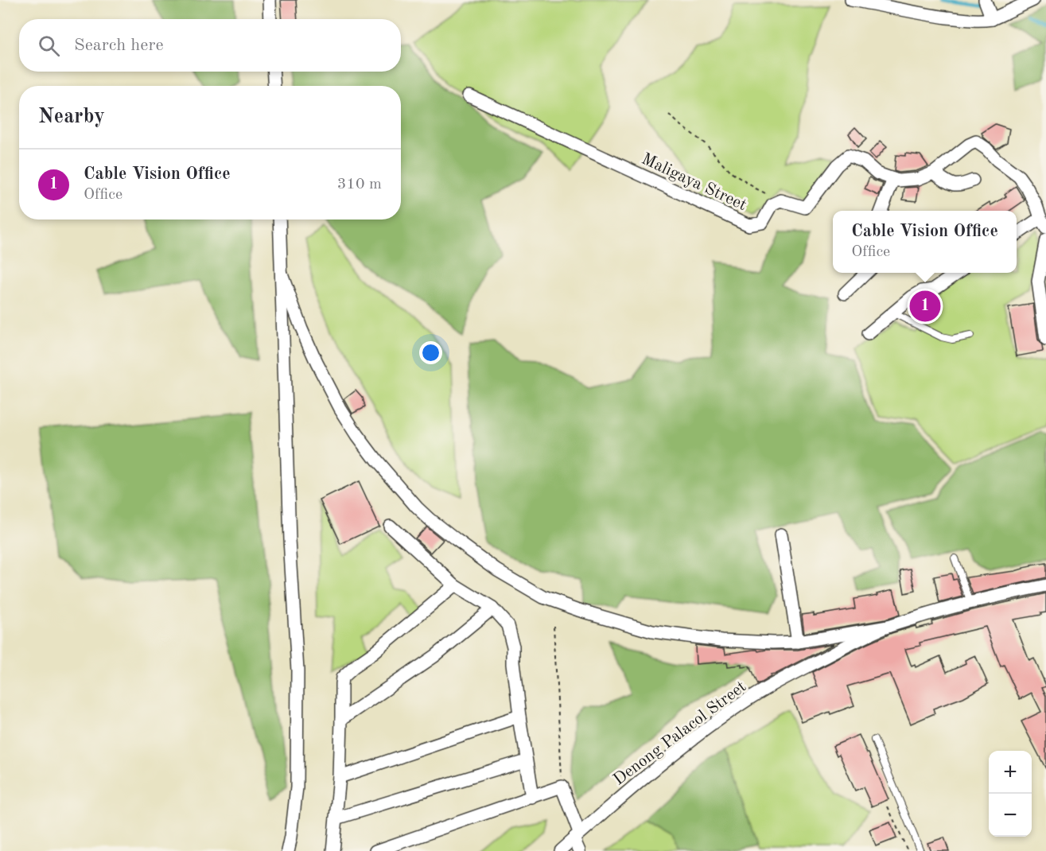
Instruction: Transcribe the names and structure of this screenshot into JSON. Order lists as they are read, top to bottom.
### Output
{
  "streets": {
    "street": ["Maligaya Street", "Denong Palacol Street"]
  },
  "page": {
    "search": "Search here",
    "heading": "Nearby",
    "list": [
      {
        "mark": "1",
        "name": "Cable Vision Office",
        "note": "Office",
        "value": "310 m"
      }
    ],
    "popup": ["Cable Vision Office", "Office"],
    "pins": "1",
    "map_buttons": ["+", "−"]
  }
}
